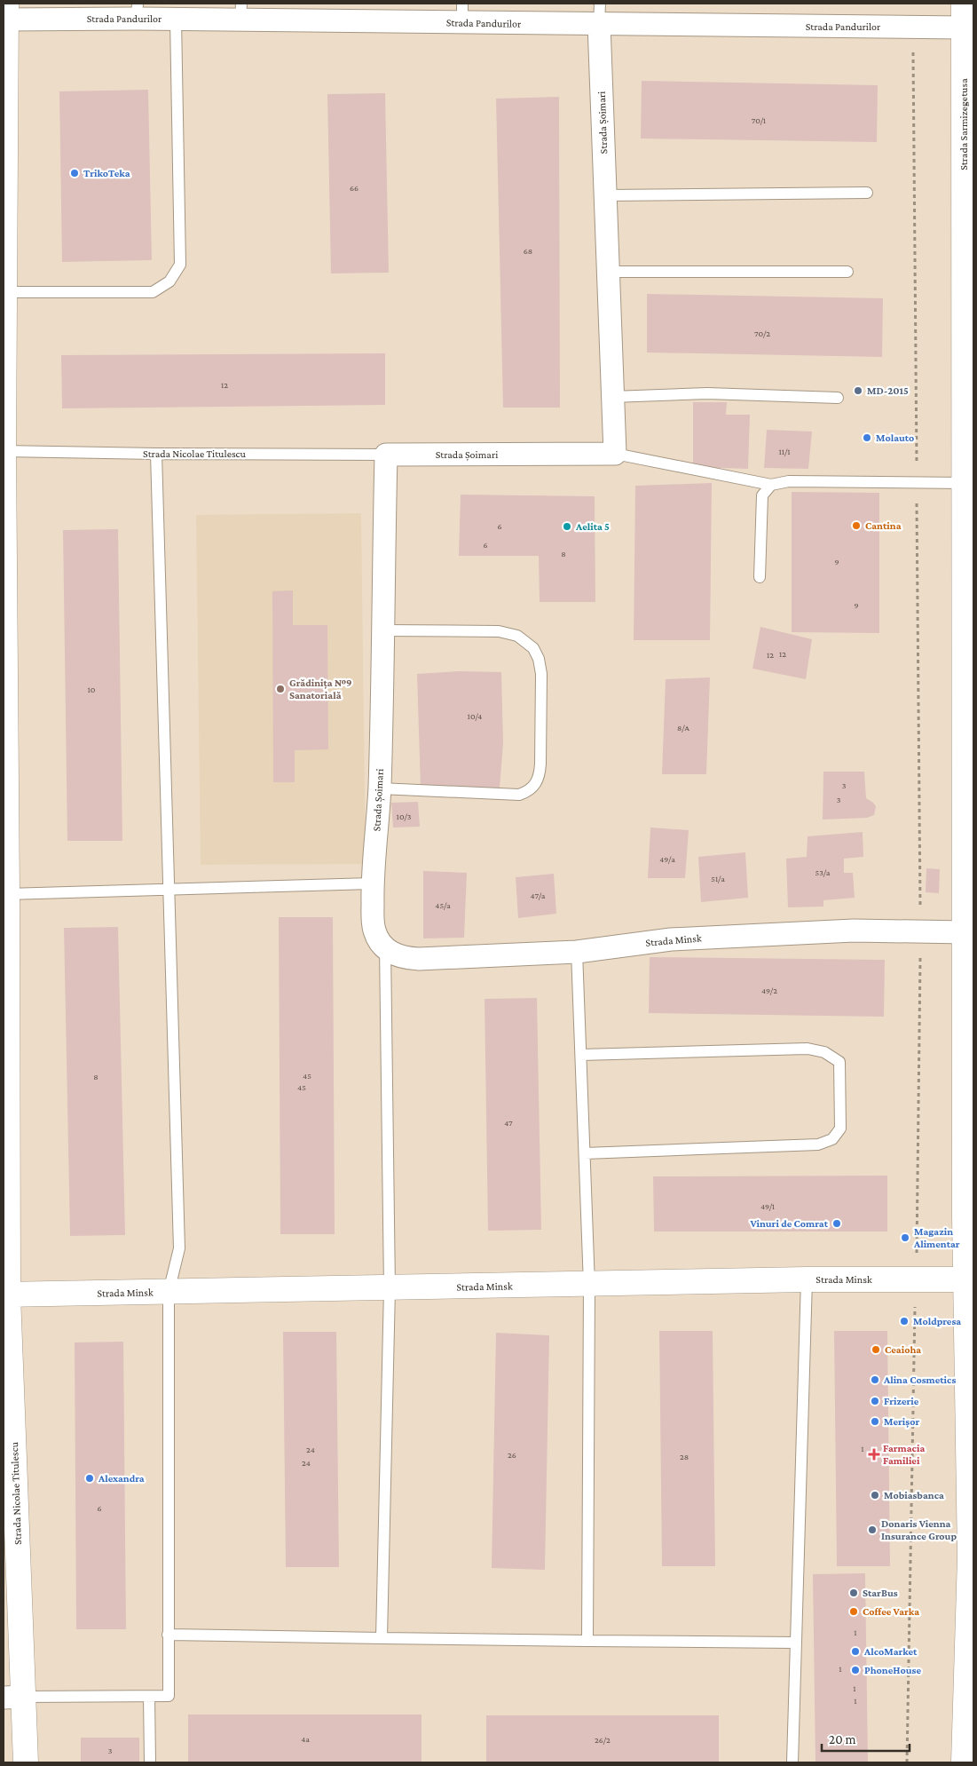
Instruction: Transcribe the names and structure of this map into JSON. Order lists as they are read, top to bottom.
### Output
{
  "streets": {
    "street": [
      "Strada Pandurilor",
      "Strada Șoimari",
      "Strada Sarmizegetusa",
      "Strada Nicolae Titulescu",
      "Strada Minsk"
    ]
  },
  "crossings": [
    ["Strada Pandurilor", "Strada Șoimari"],
    ["Strada Pandurilor", "Strada Sarmizegetusa"],
    ["Strada Pandurilor", "Strada Nicolae Titulescu"],
    ["Strada Șoimari", "Strada Nicolae Titulescu"],
    ["Strada Șoimari", "Strada Minsk"],
    ["Strada Sarmizegetusa", "Strada Minsk"],
    ["Strada Nicolae Titulescu", "Strada Minsk"]
  ],
  "places": {
    "other": [
      "TrikoTeka",
      "MD-2015",
      "Molauto",
      "Cantina",
      "Aelita 5",
      "Grădinița №9 Sanatorială",
      "Vinuri de Comrat",
      "Magazin Alimentar",
      "Moldpresa",
      "Ceaioha",
      "Alina Cosmetics",
      "Frizerie",
      "Merișor",
      "Alexandra",
      "Mobiasbanca",
      "Donaris Vienna Insurance Group",
      "StarBus",
      "Coffee Varka",
      "AlcoMarket",
      "PhoneHouse"
    ],
    "health": ["Farmacia Familiei"]
  },
  "house_numbers": [
    "70/1",
    "66",
    "68",
    "70/2",
    "12",
    "11/1",
    "6",
    "6",
    "8",
    "9",
    "9",
    "12",
    "12",
    "10",
    "10/4",
    "8/A",
    "3",
    "3",
    "10/3",
    "49/a",
    "53/a",
    "51/a",
    "47/a",
    "45/a",
    "49/2",
    "45",
    "8",
    "45",
    "47",
    "49/1",
    "1",
    "24",
    "26",
    "28",
    "24",
    "6",
    "1",
    "1",
    "1",
    "1",
    "4a",
    "26/2",
    "3"
  ],
  "scale_bar": "20 m"
}
